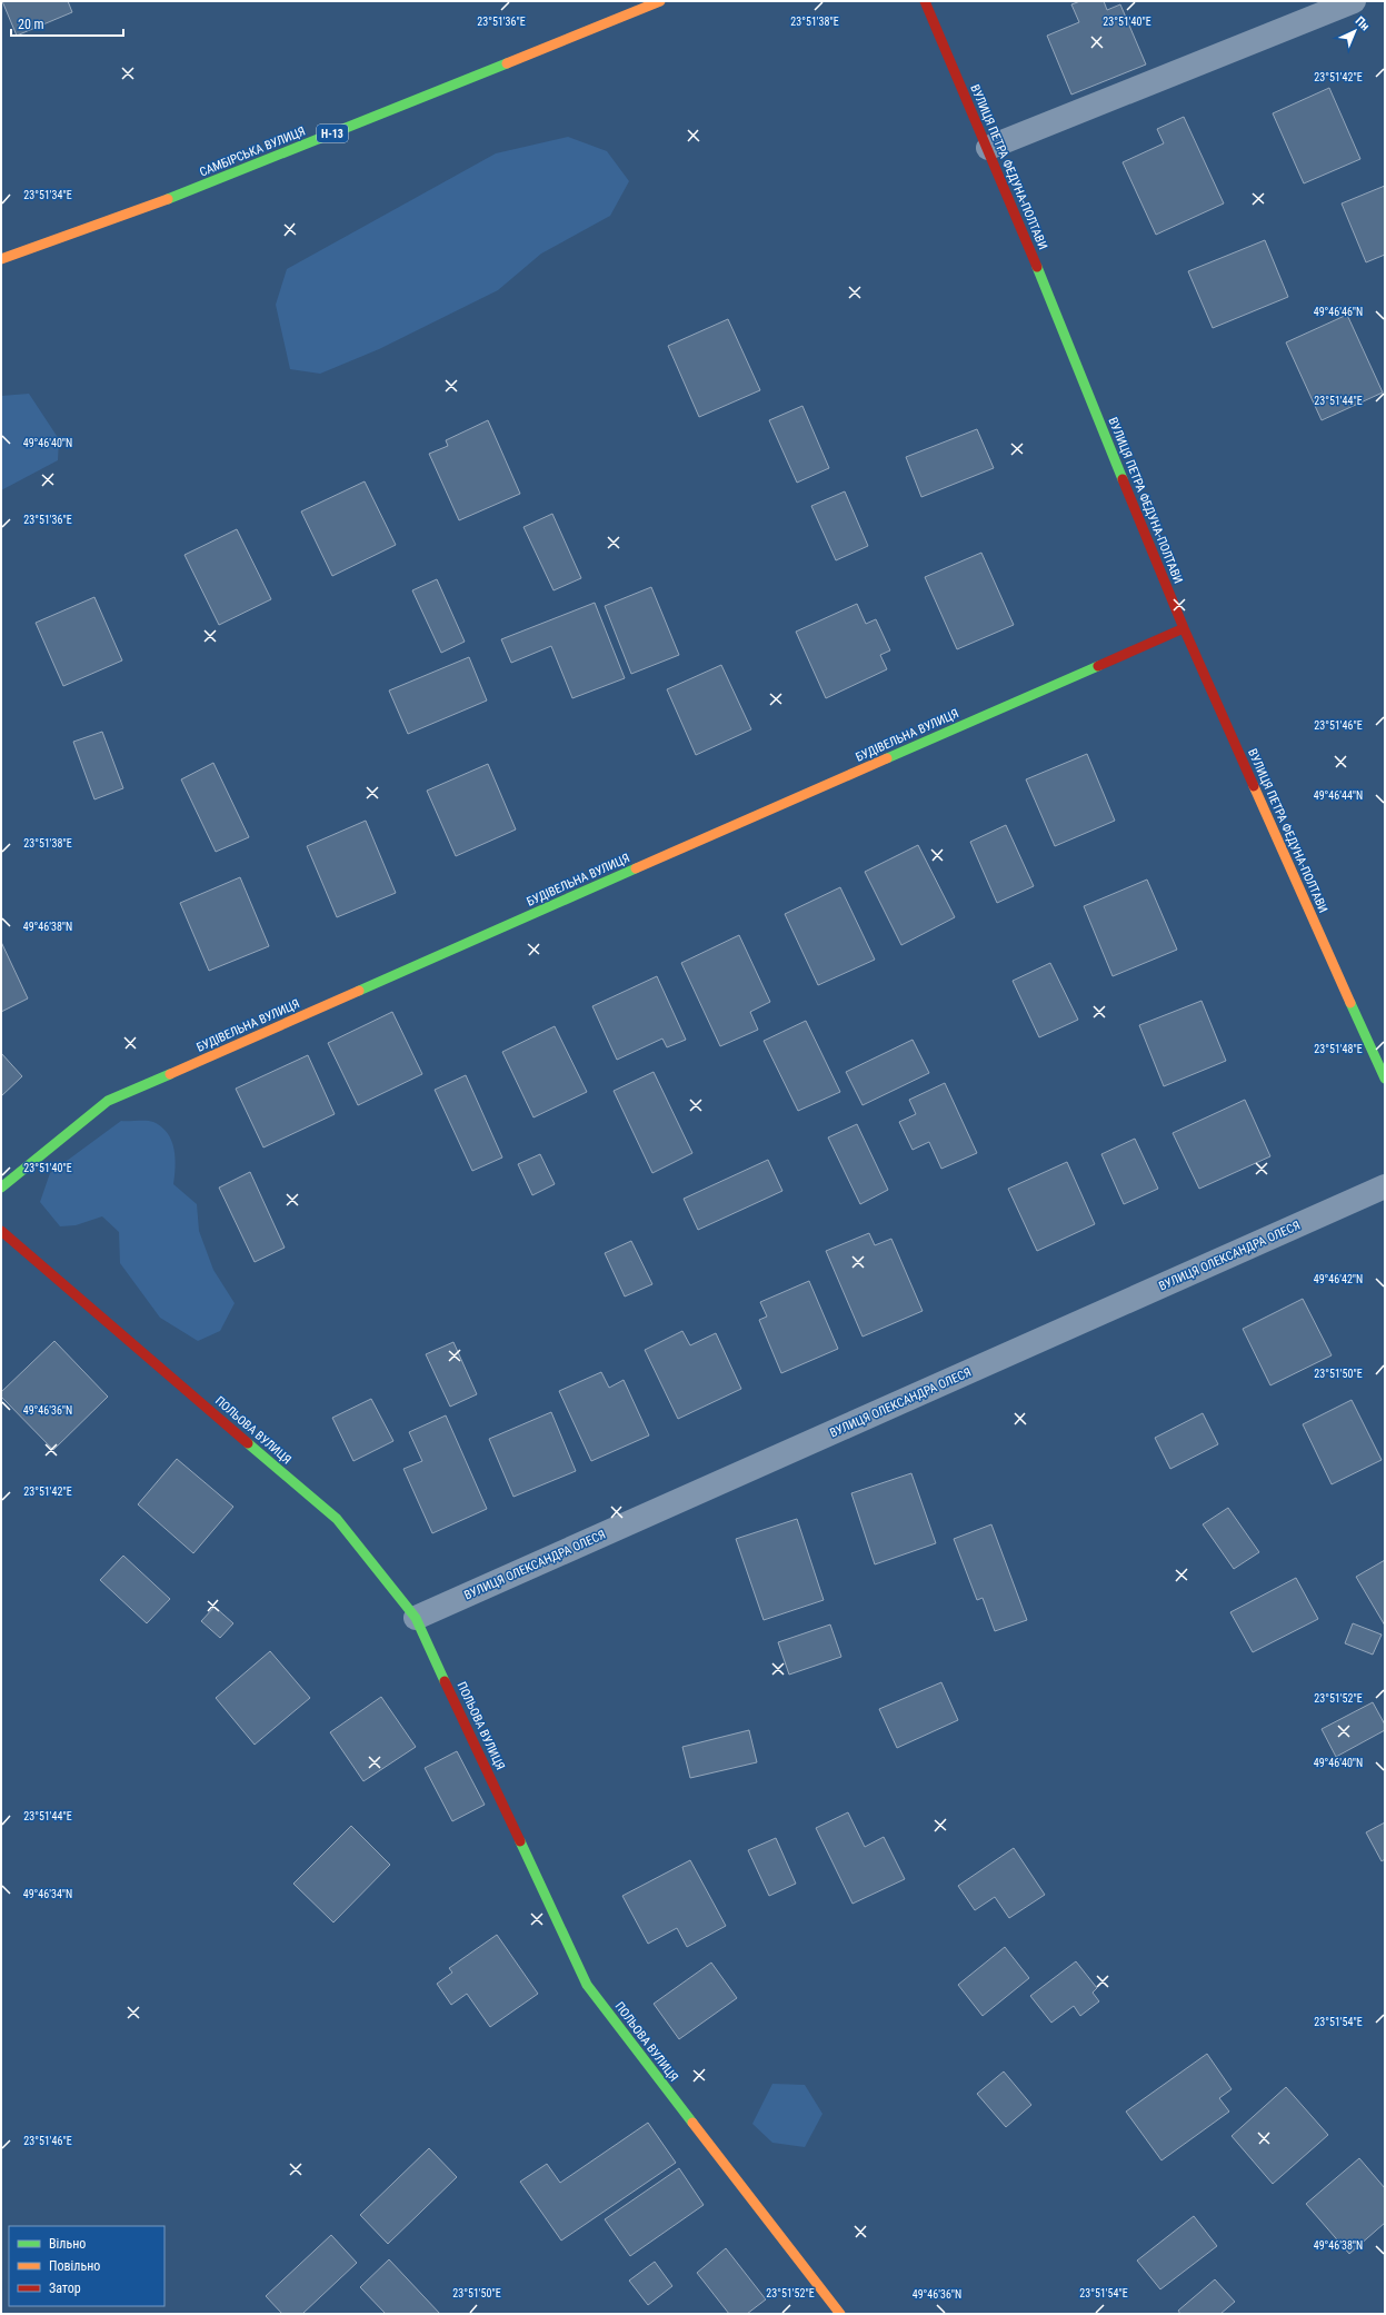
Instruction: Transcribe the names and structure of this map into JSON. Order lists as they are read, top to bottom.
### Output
{
  "streets": {
    "street": [
      "Н-13",
      "САМБІРСЬКА ВУЛИЦЯ",
      "ВУЛИЦЯ ПЕТРА ФЕДУНА-ПОЛТАВИ",
      "БУДІВЕЛЬНА ВУЛИЦЯ",
      "ВУЛИЦЯ ОЛЕКСАНДРА ОЛЕСЯ",
      "ПОЛЬОВА ВУЛИЦЯ"
    ]
  },
  "crossings": [
    ["ВУЛИЦЯ ПЕТРА ФЕДУНА-ПОЛТАВИ", "БУДІВЕЛЬНА ВУЛИЦЯ"],
    ["ВУЛИЦЯ ОЛЕКСАНДРА ОЛЕСЯ", "ПОЛЬОВА ВУЛИЦЯ"]
  ],
  "legend": ["Вільно", "Повільно", "Затор"],
  "scale_bar": "20 m",
  "north": "top right",
  "coordinates": [
    "23°51'36\"E",
    "23°51'38\"E",
    "23°51'40\"E",
    "23°51'42\"E",
    "23°51'34\"E",
    "49°46'46\"N",
    "23°51'44\"E",
    "49°46'40\"N",
    "23°51'46\"E",
    "49°46'44\"N",
    "49°46'38\"N",
    "23°51'48\"E",
    "49°46'42\"N",
    "23°51'50\"E",
    "49°46'36\"N",
    "23°51'52\"E",
    "49°46'34\"N",
    "23°51'54\"E"
  ]
}
